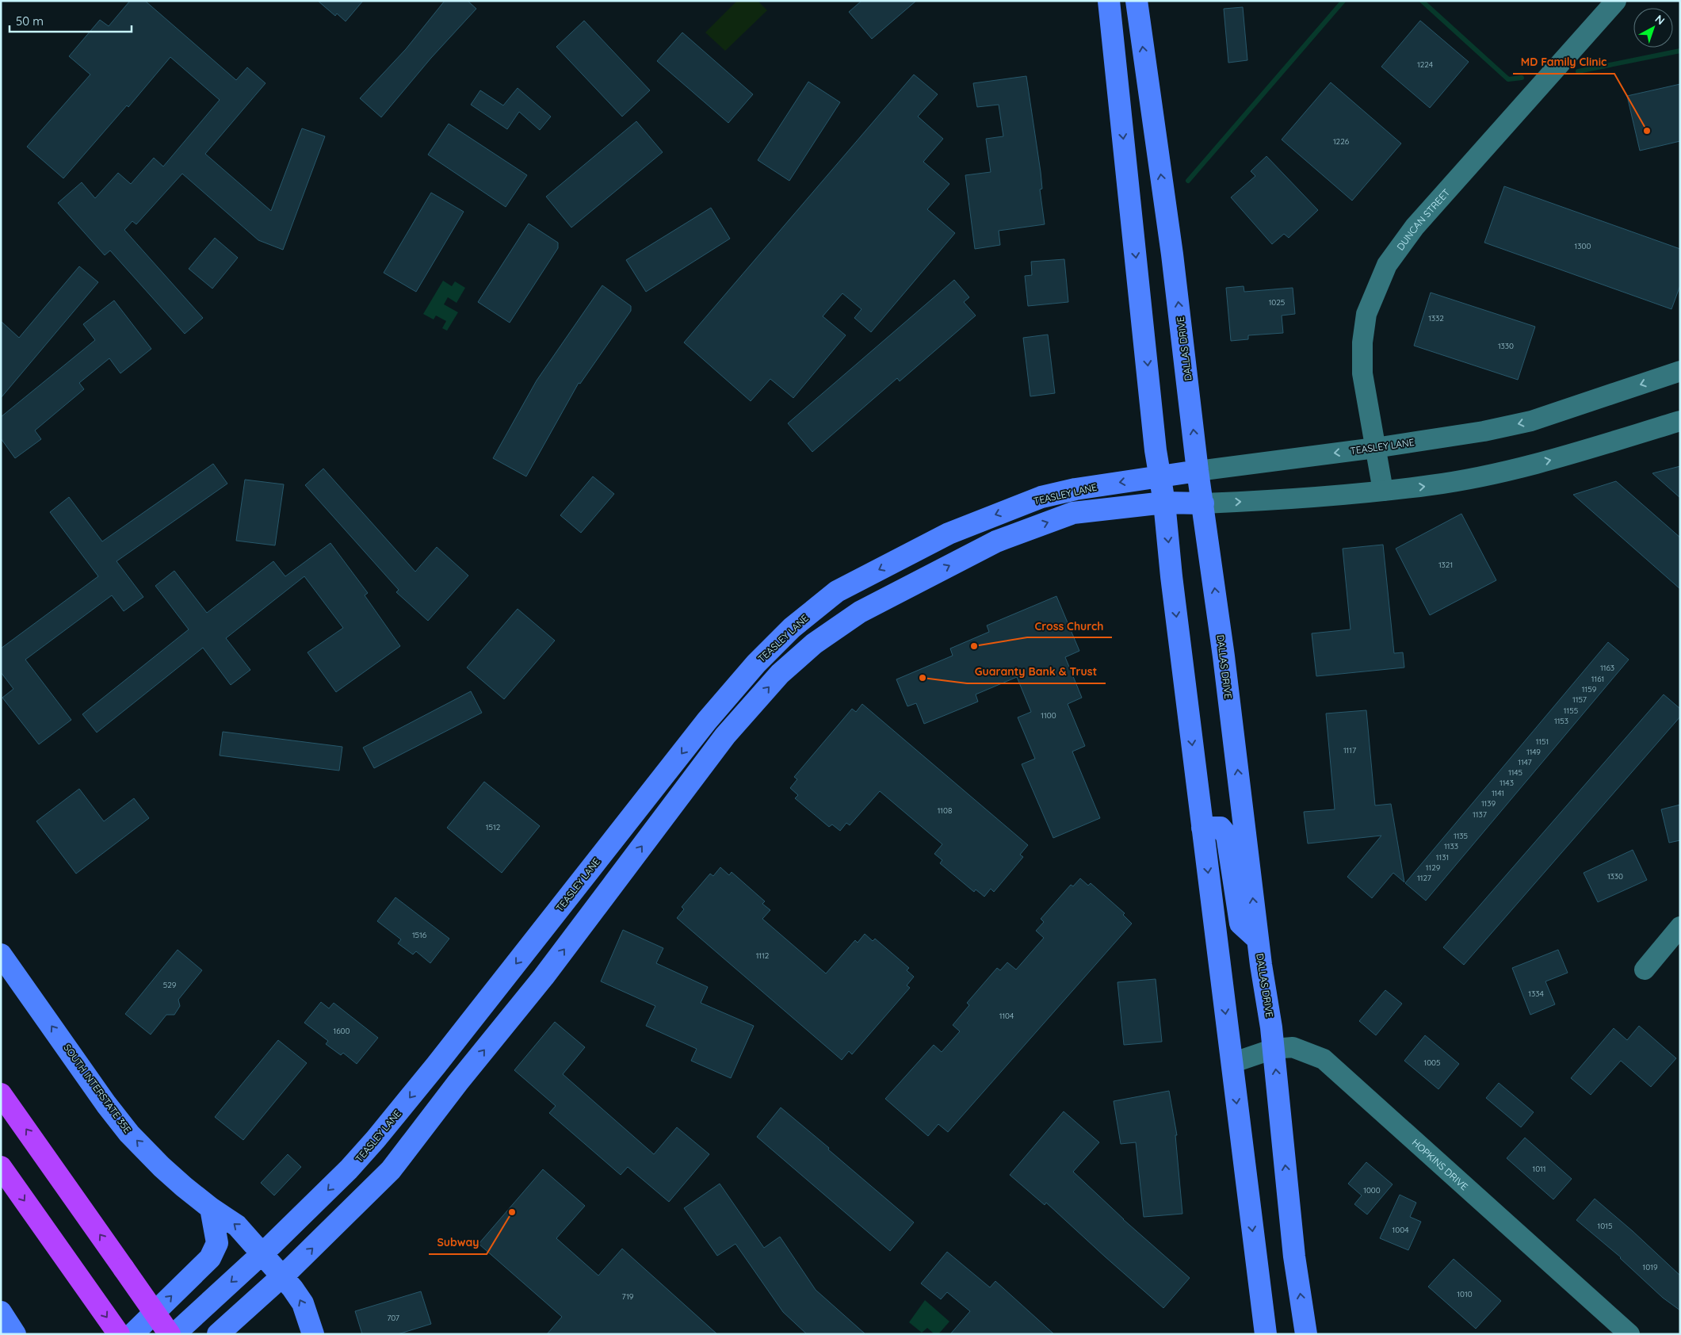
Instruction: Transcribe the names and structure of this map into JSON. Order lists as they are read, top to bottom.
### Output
{
  "streets": {
    "main road": ["DALLAS DRIVE", "TEASLEY LANE", "SOUTH INTERSTATE 35E"],
    "street": ["DUNCAN STREET", "HOPKINS DRIVE"]
  },
  "crossings": [
    ["DUNCAN STREET", "TEASLEY LANE"],
    ["DALLAS DRIVE", "TEASLEY LANE"],
    ["DALLAS DRIVE", "HOPKINS DRIVE"],
    ["TEASLEY LANE", "SOUTH INTERSTATE 35E"]
  ],
  "one_way": ["SOUTH INTERSTATE 35E"],
  "places": [
    "MD Family Clinic",
    "Cross Church",
    "Guaranty Bank & Trust",
    "Subway"
  ],
  "house_numbers": [
    "1224",
    "1226",
    "1300",
    "1025",
    "1332",
    "1330",
    "1321",
    "1163",
    "1161",
    "1159",
    "1157",
    "1155",
    "1100",
    "1153",
    "1151",
    "1117",
    "1149",
    "1147",
    "1145",
    "1143",
    "1141",
    "1139",
    "1108",
    "1137",
    "1512",
    "1135",
    "1133",
    "1131",
    "1129",
    "1330",
    "1127",
    "1516",
    "1112",
    "529",
    "1334",
    "1104",
    "1600",
    "1005",
    "1011",
    "1000",
    "1015",
    "1004",
    "1019",
    "1010",
    "719",
    "707"
  ],
  "scale_bar": "50 m",
  "north": "top right"
}
